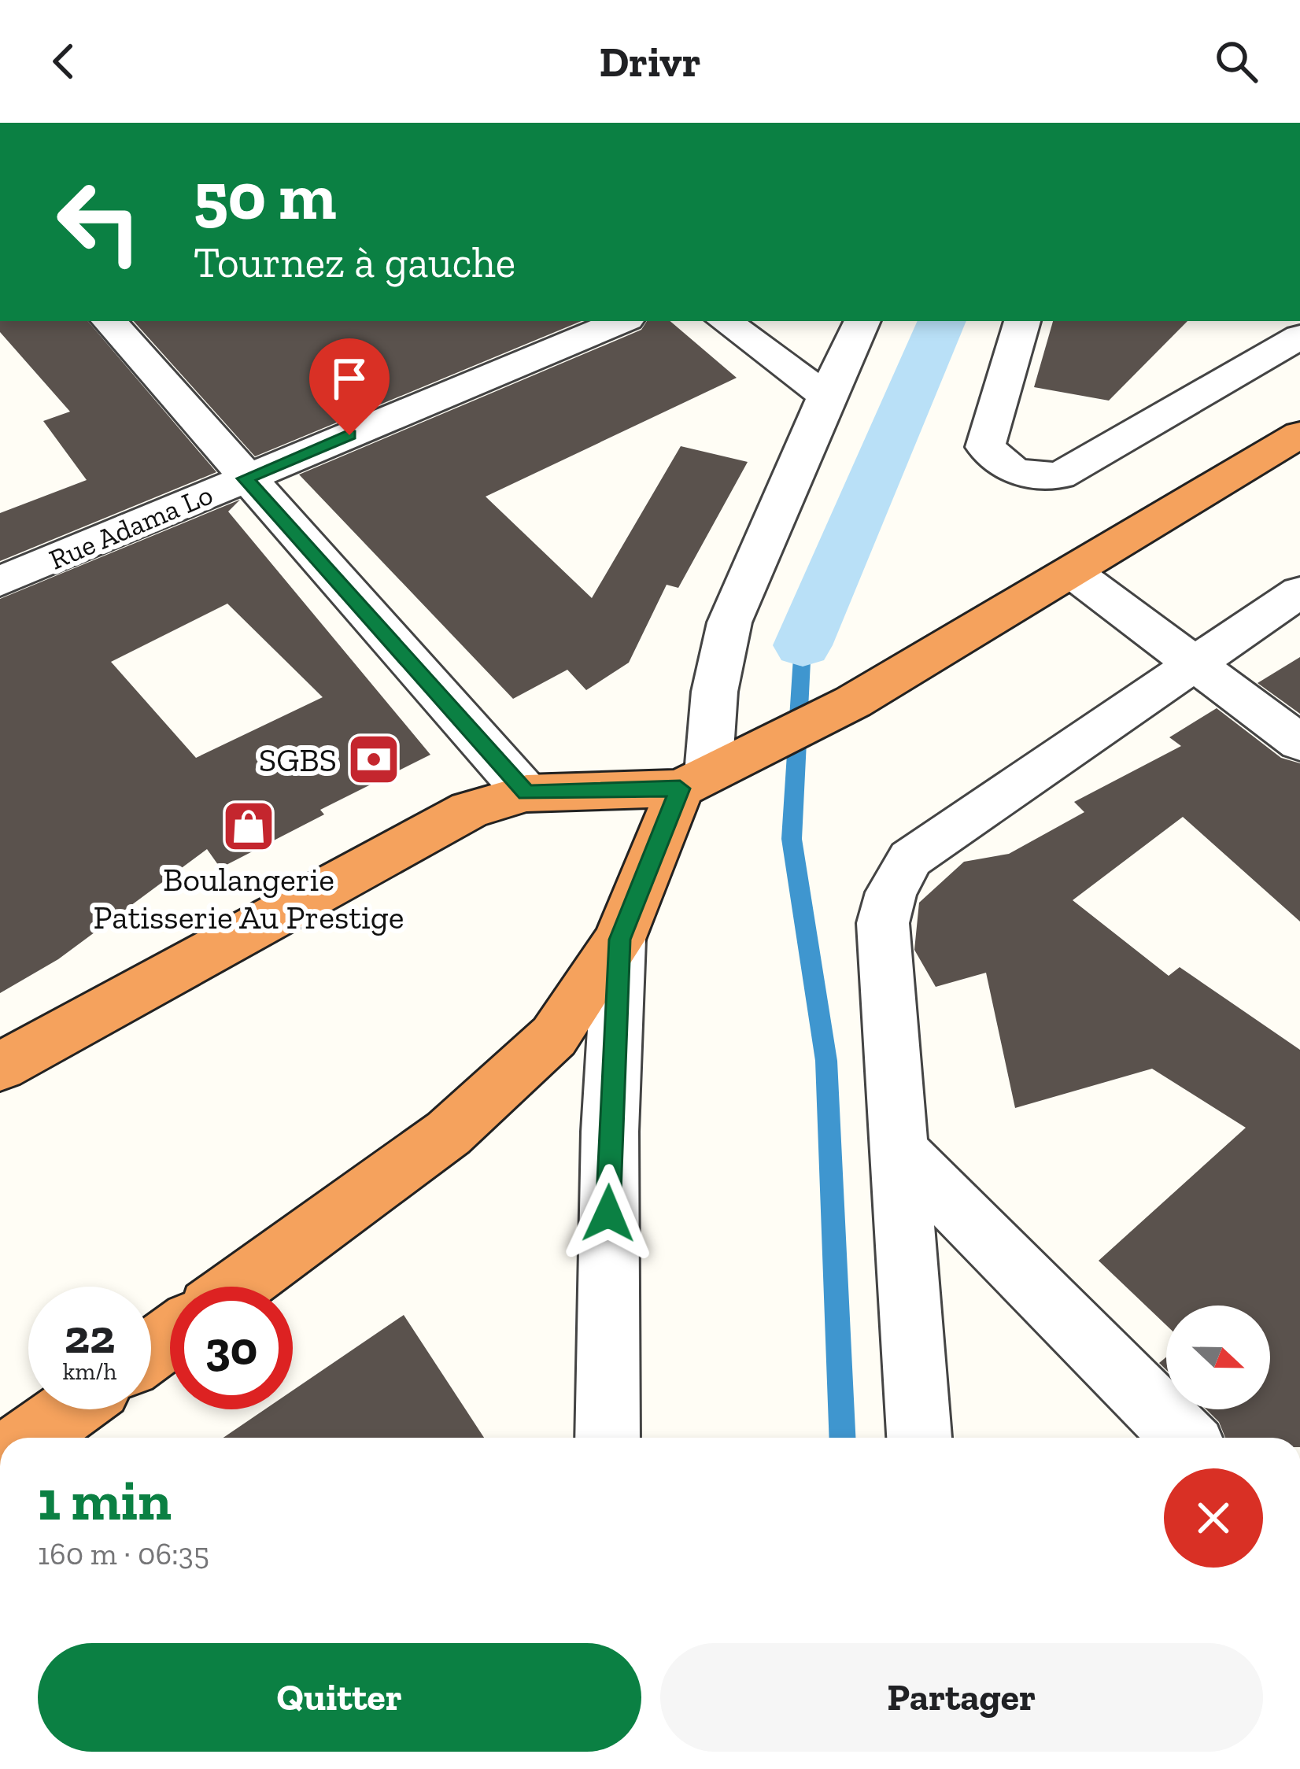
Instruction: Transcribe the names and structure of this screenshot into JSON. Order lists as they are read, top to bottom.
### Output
{
  "streets": {
    "street": ["Rue Adama Lo"]
  },
  "places": {
    "bank": ["SGBS"],
    "shop": ["Boulangerie Patisserie Au Prestige"]
  },
  "north": "right",
  "page": {
    "header": "Drivr",
    "turn": ["50 m", "Tournez à gauche"],
    "speed": "22 km/h",
    "limit": "30",
    "heading": ["1 min", "160 m · 06:35"],
    "buttons": ["Quitter", "Partager"]
  }
}
